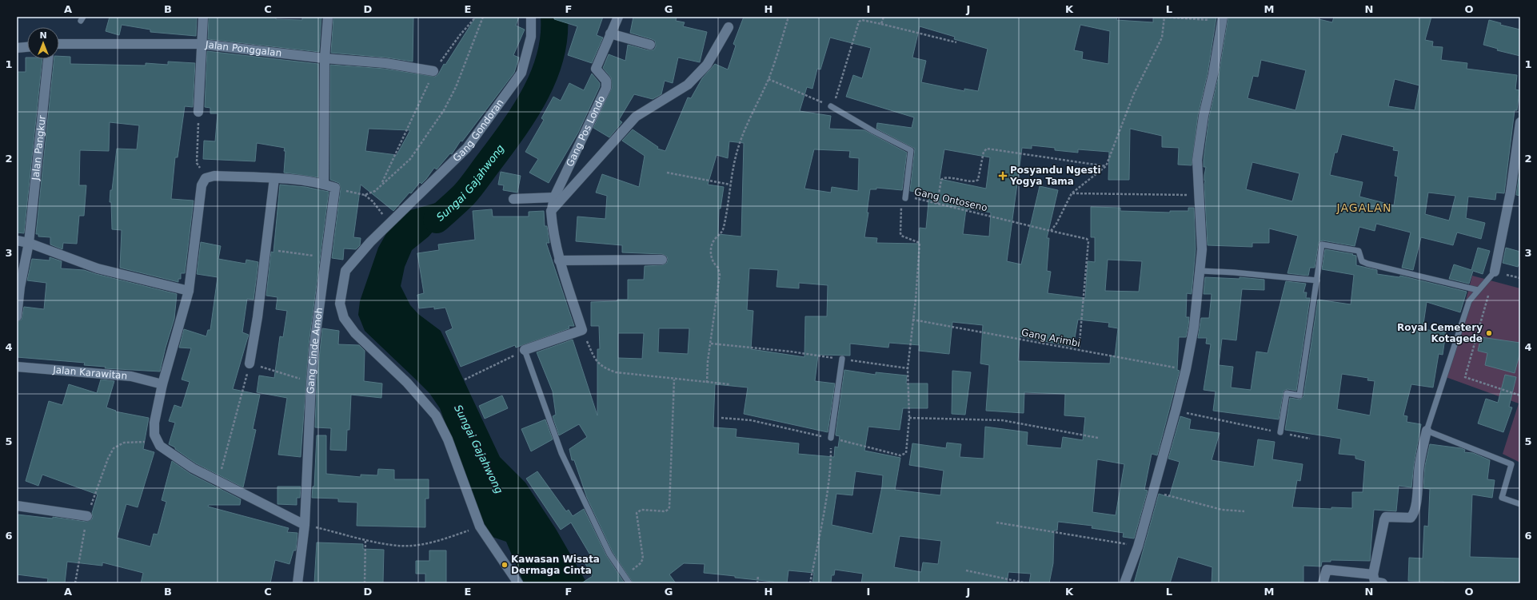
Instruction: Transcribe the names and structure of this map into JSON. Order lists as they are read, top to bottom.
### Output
{
  "streets": {
    "street": [
      "Jalan Ponggalan",
      "Gang Gondoran",
      "Gang Pos Londo",
      "Jalan Pangkur",
      "Gang Cinde Amoh",
      "Jalan Karawitan"
    ],
    "path": ["Gang Ontoseno", "Gang Arimbi"]
  },
  "crossings": [
    ["Gang Ontoseno", "Gang Arimbi"]
  ],
  "districts": ["JAGALAN"],
  "water": ["Sungai Gajahwong"],
  "places": {
    "health": ["Posyandu Ngesti Yogya Tama"],
    "other": ["Royal Cemetery Kotagede", "Kawasan Wisata Dermaga Cinta"]
  },
  "north": "top",
  "grid": {
    "columns": [
      "A",
      "B",
      "C",
      "D",
      "E",
      "F",
      "G",
      "H",
      "I",
      "J",
      "K",
      "L",
      "M",
      "N",
      "O"
    ],
    "rows": [
      "1",
      "2",
      "3",
      "4",
      "5",
      "6"
    ]
  }
}
